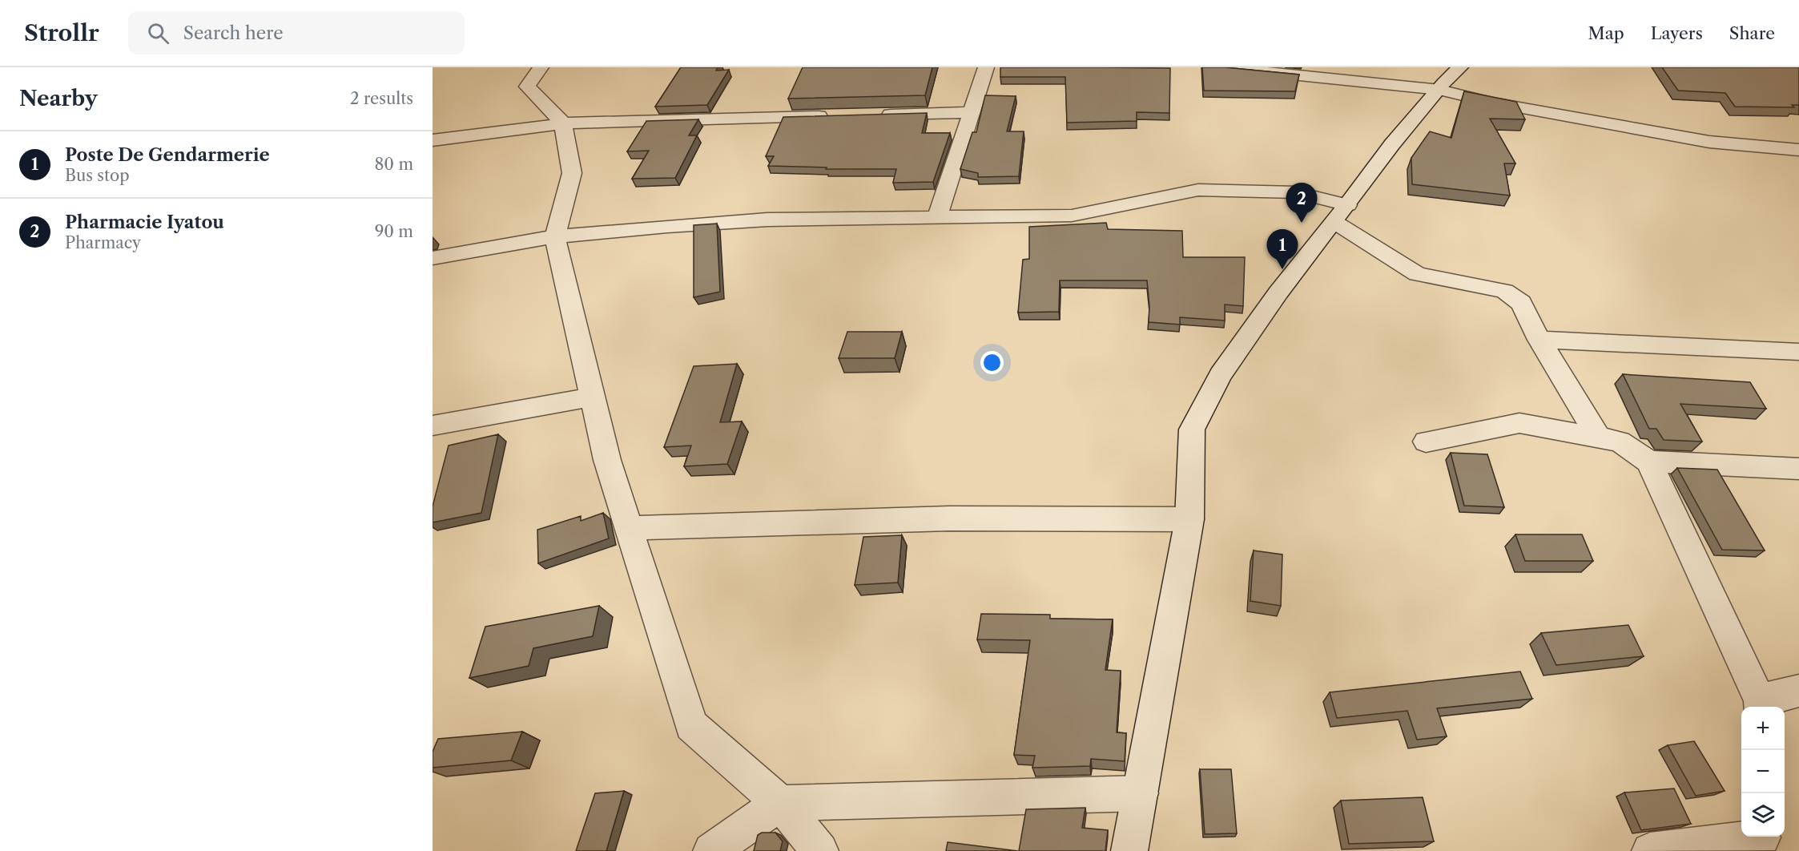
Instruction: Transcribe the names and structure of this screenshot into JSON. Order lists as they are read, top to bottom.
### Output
{
  "page": {
    "header": "Strollr",
    "search": "Search here",
    "nav": ["Map", "Layers", "Share"],
    "heading": ["Nearby", "2 results"],
    "list": [
      {
        "mark": "1",
        "name": "Poste De Gendarmerie",
        "note": "Bus stop",
        "value": "80 m"
      },
      {
        "mark": "2",
        "name": "Pharmacie Iyatou",
        "note": "Pharmacy",
        "value": "90 m"
      }
    ],
    "pins": ["2", "1"],
    "map_buttons": ["+", "−"]
  }
}
